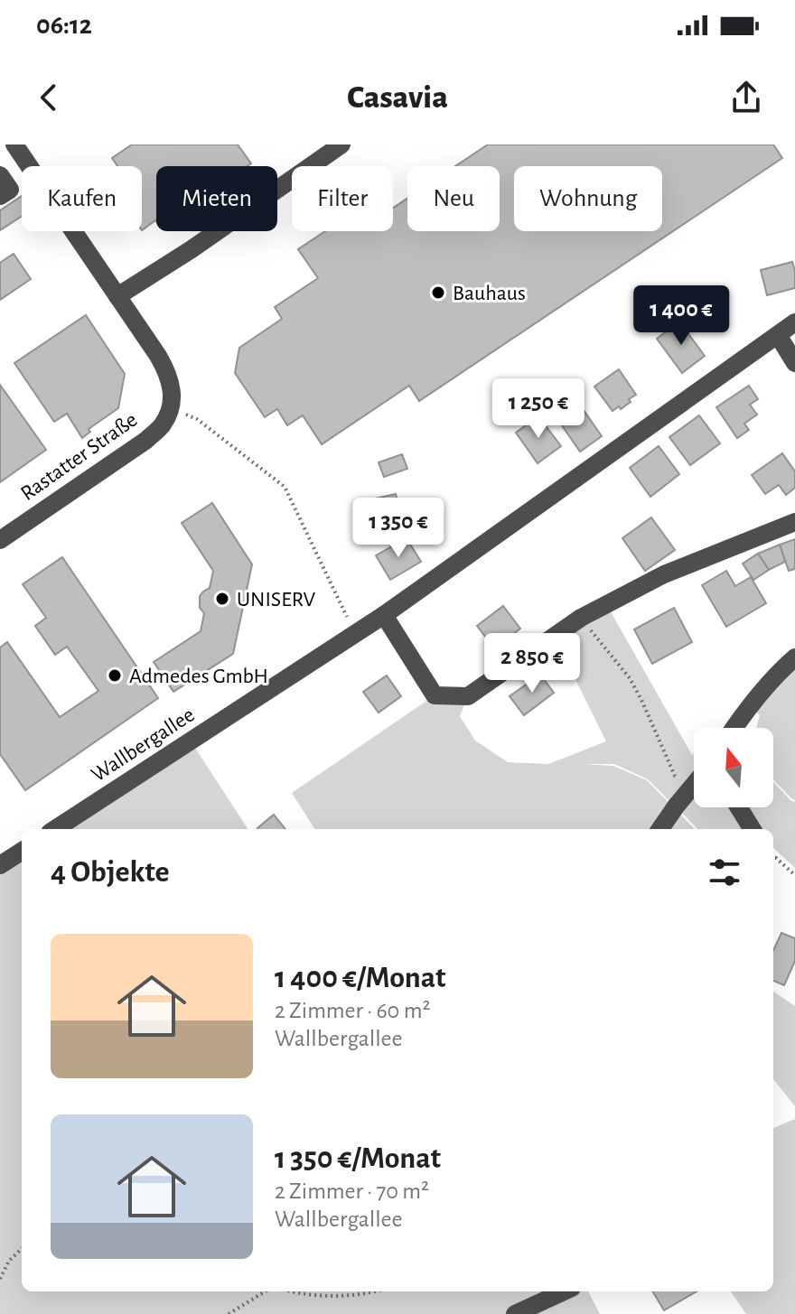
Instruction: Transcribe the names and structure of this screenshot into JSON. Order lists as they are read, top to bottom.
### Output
{
  "streets": {
    "street": ["Rastatter Straße", "Wallbergallee"]
  },
  "places": ["Bauhaus", "UNISERV", "Admedes GmbH"],
  "north": "top",
  "page": {
    "status": "06:12",
    "header": "Casavia",
    "chip": [
      "Kaufen",
      "Mieten",
      "Filter",
      "Neu",
      "Wohnung"
    ],
    "price": [
      "1 400 €",
      "1 250 €",
      "1 350 €",
      "2 850 €"
    ],
    "heading": "4 Objekte",
    "list": [
      {
        "name": "1 400 €/Monat",
        "note": "2 Zimmer · 60 m² · Wallbergallee"
      },
      {
        "name": "1 350 €/Monat",
        "note": "2 Zimmer · 70 m² · Wallbergallee"
      }
    ]
  }
}
